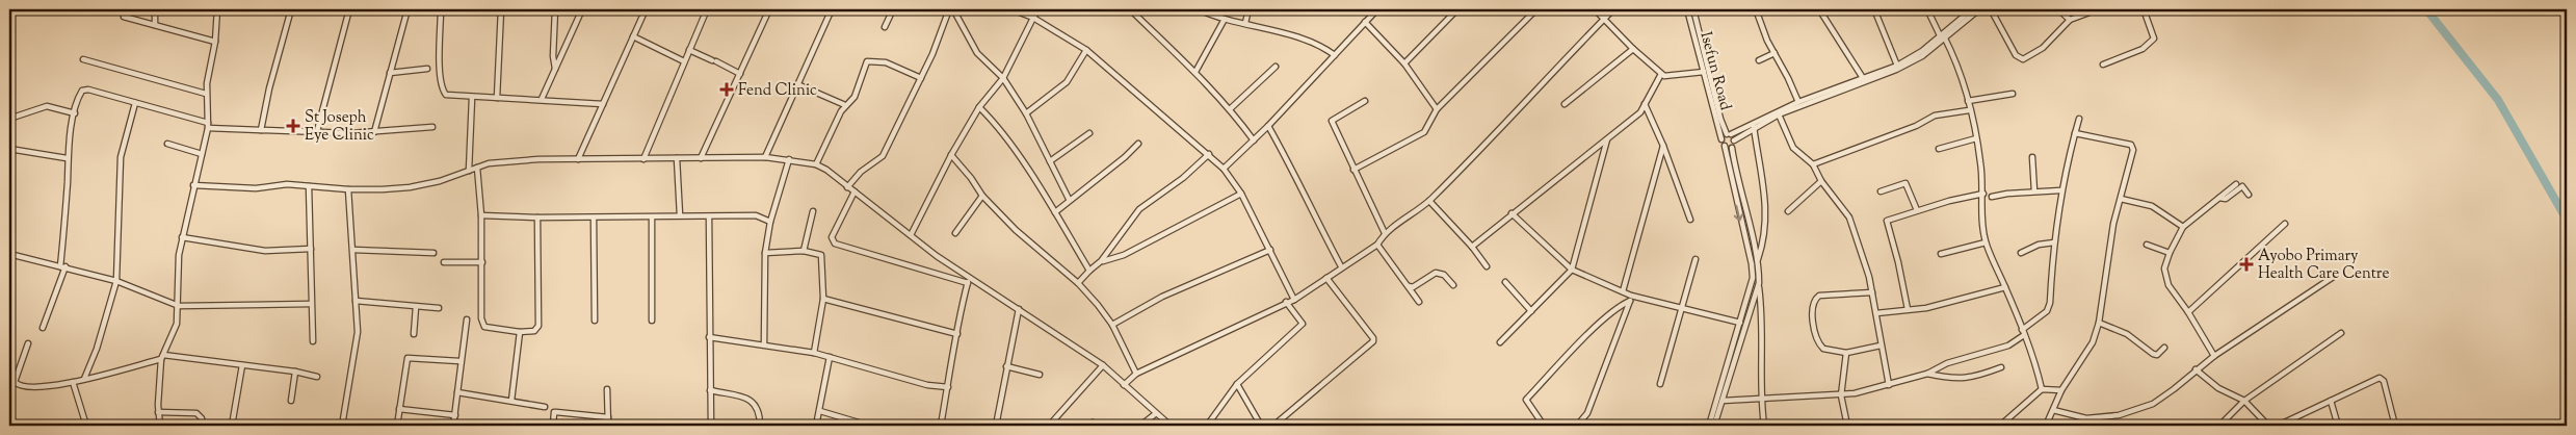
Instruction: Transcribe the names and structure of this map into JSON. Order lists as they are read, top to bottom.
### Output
{
  "streets": {
    "street": ["Isefun Road"]
  },
  "places": {
    "health": ["Fend Clinic", "St Joseph Eye Clinic", "Ayobo Primary Health Care Centre"]
  }
}
